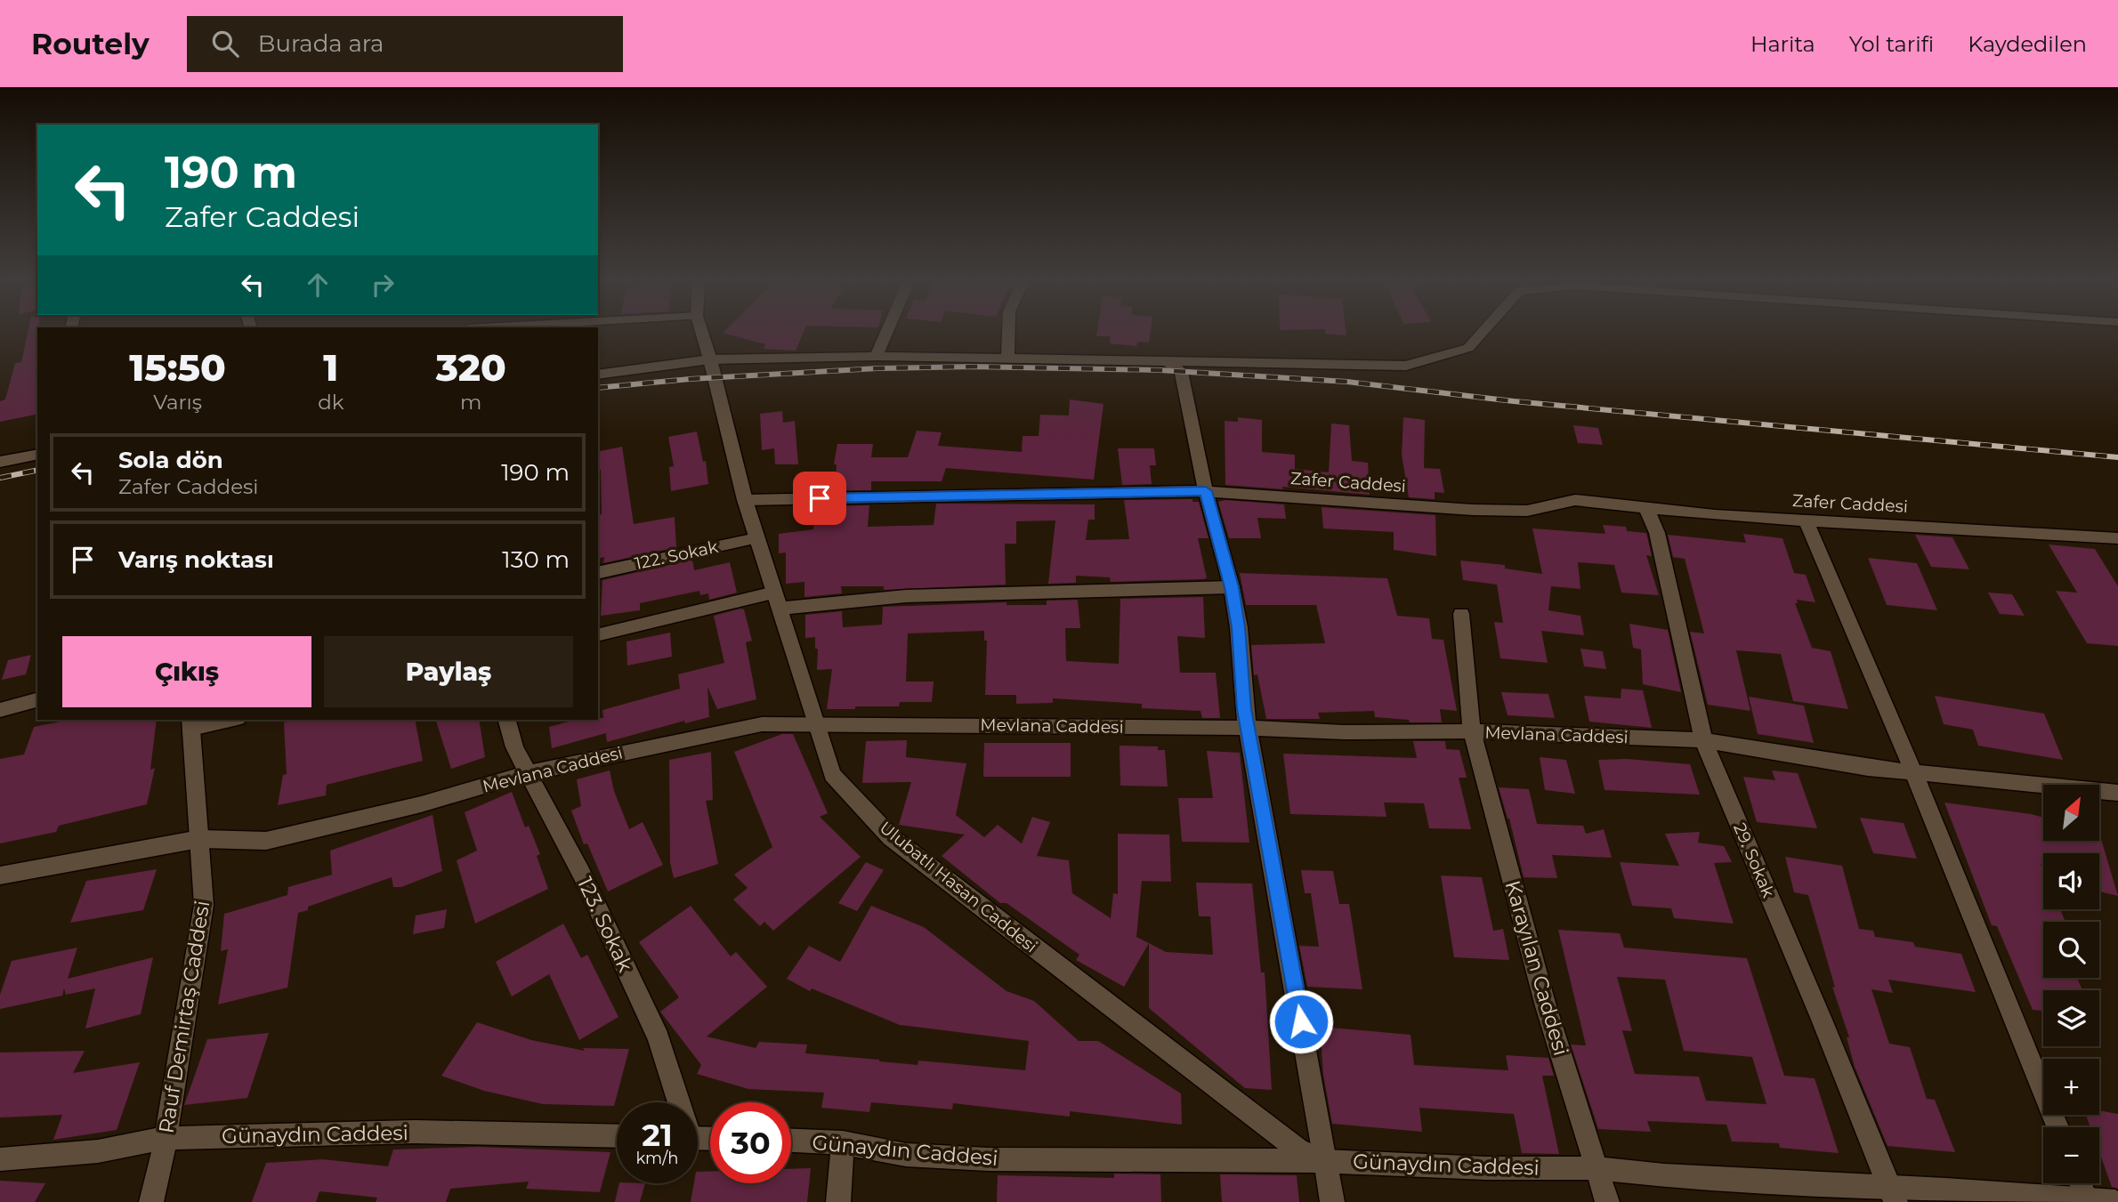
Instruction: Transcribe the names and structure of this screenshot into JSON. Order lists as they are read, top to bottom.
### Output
{
  "streets": {
    "street": [
      "Zafer Caddesi",
      "122. Sokak",
      "Mevlana Caddesi",
      "29. Sokak",
      "Ulubatlı Hasan Caddesi",
      "123. Sokak",
      "Karayılan Caddesi",
      "Rauf Demirtaş Caddesi",
      "Günaydın Caddesi"
    ]
  },
  "crossings": [
    ["Zafer Caddesi", "29. Sokak"],
    ["Zafer Caddesi", "Ulubatlı Hasan Caddesi"],
    ["122. Sokak", "Ulubatlı Hasan Caddesi"],
    ["Mevlana Caddesi", "29. Sokak"],
    ["Mevlana Caddesi", "Ulubatlı Hasan Caddesi"],
    ["Mevlana Caddesi", "123. Sokak"],
    ["Mevlana Caddesi", "Karayılan Caddesi"],
    ["Mevlana Caddesi", "Rauf Demirtaş Caddesi"],
    ["29. Sokak", "Günaydın Caddesi"],
    ["Ulubatlı Hasan Caddesi", "Günaydın Caddesi"],
    ["Karayılan Caddesi", "Günaydın Caddesi"],
    ["Rauf Demirtaş Caddesi", "Günaydın Caddesi"]
  ],
  "north": "top right",
  "page": {
    "header": "Routely",
    "search": "Burada ara",
    "nav": ["Harita", "Yol tarifi", "Kaydedilen"],
    "turn": ["190 m", "Zafer Caddesi"],
    "eta": [
      "15:50",
      "Varış",
      "1",
      "dk",
      "320",
      "m"
    ],
    "list": [
      {
        "name": "Sola dön",
        "note": "Zafer Caddesi",
        "value": "190 m"
      },
      {
        "name": "Varış noktası",
        "value": "130 m"
      }
    ],
    "buttons": ["Çıkış", "Paylaş"],
    "map_buttons": ["+", "−"],
    "speed": "21 km/h",
    "limit": "30"
  }
}
